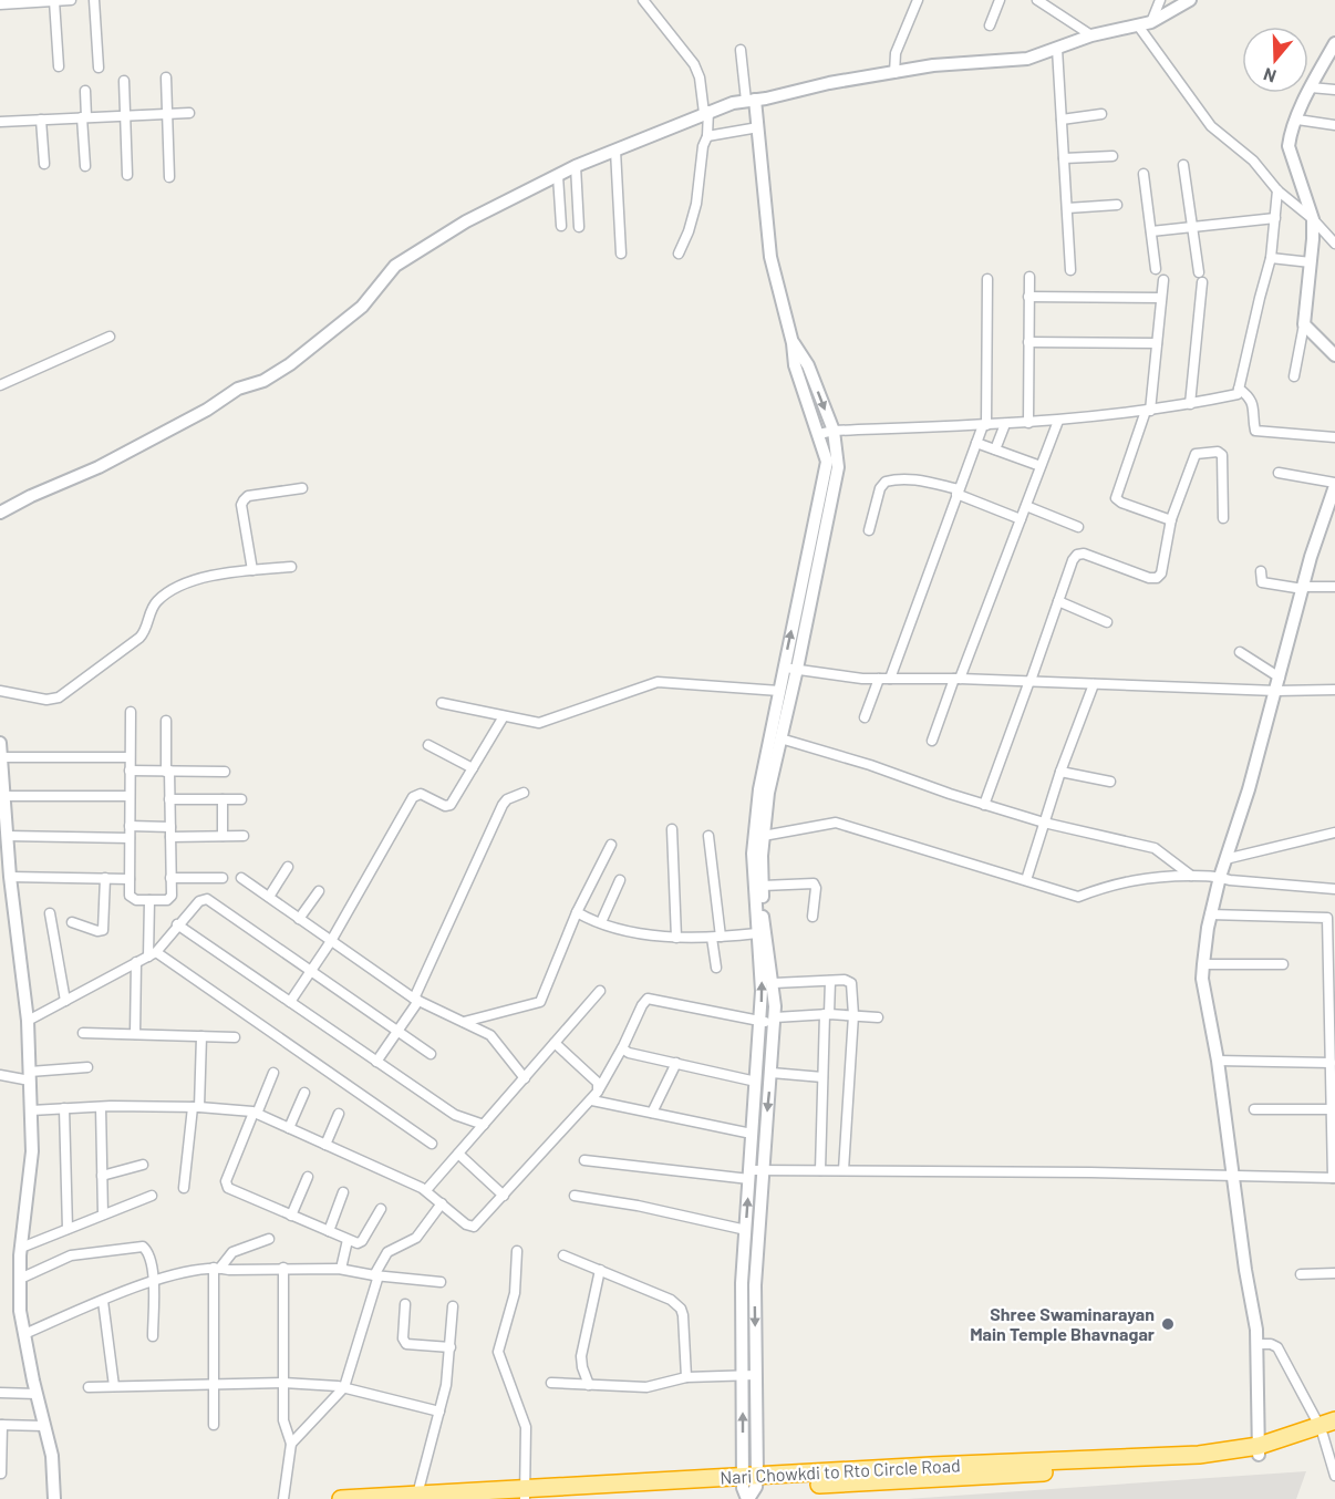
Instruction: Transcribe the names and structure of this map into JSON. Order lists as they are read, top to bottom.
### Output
{
  "streets": {
    "highway": ["Nari Chowkdi to Rto Circle Road"]
  },
  "places": ["Shree Swaminarayan Main Temple Bhavnagar"],
  "north": "bottom"
}
